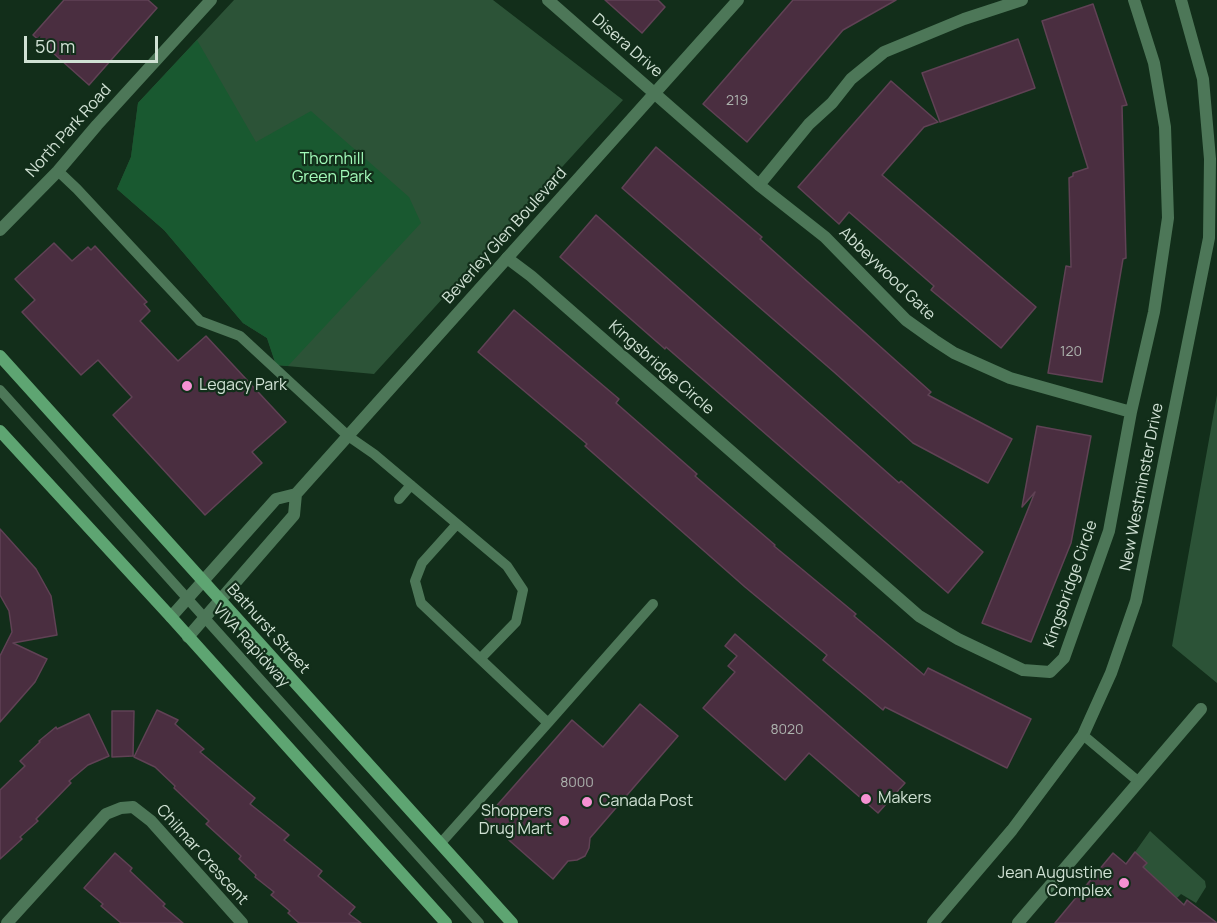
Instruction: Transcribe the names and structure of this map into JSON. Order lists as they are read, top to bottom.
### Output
{
  "streets": {
    "main road": ["Bathurst Street"],
    "street": [
      "Disera Drive",
      "North Park Road",
      "Beverley Glen Boulevard",
      "Abbeywood Gate",
      "Kingsbridge Circle",
      "New Westminster Drive",
      "Chilmar Crescent"
    ],
    "lane": ["VIVA Rapidway"]
  },
  "crossings": [
    ["Disera Drive", "Beverley Glen Boulevard"],
    ["Disera Drive", "Abbeywood Gate"],
    ["Beverley Glen Boulevard", "Abbeywood Gate"],
    ["Beverley Glen Boulevard", "Kingsbridge Circle"],
    ["Beverley Glen Boulevard", "Bathurst Street"],
    ["Beverley Glen Boulevard", "VIVA Rapidway"],
    ["Abbeywood Gate", "Kingsbridge Circle"]
  ],
  "parks": ["Thornhill Green Park"],
  "places": [
    "Legacy Park",
    "Makers",
    "Canada Post",
    "Shoppers Drug Mart",
    "Jean Augustine Complex"
  ],
  "house_numbers": [
    "219",
    "120",
    "8020",
    "8000"
  ],
  "scale_bar": "50 m"
}
